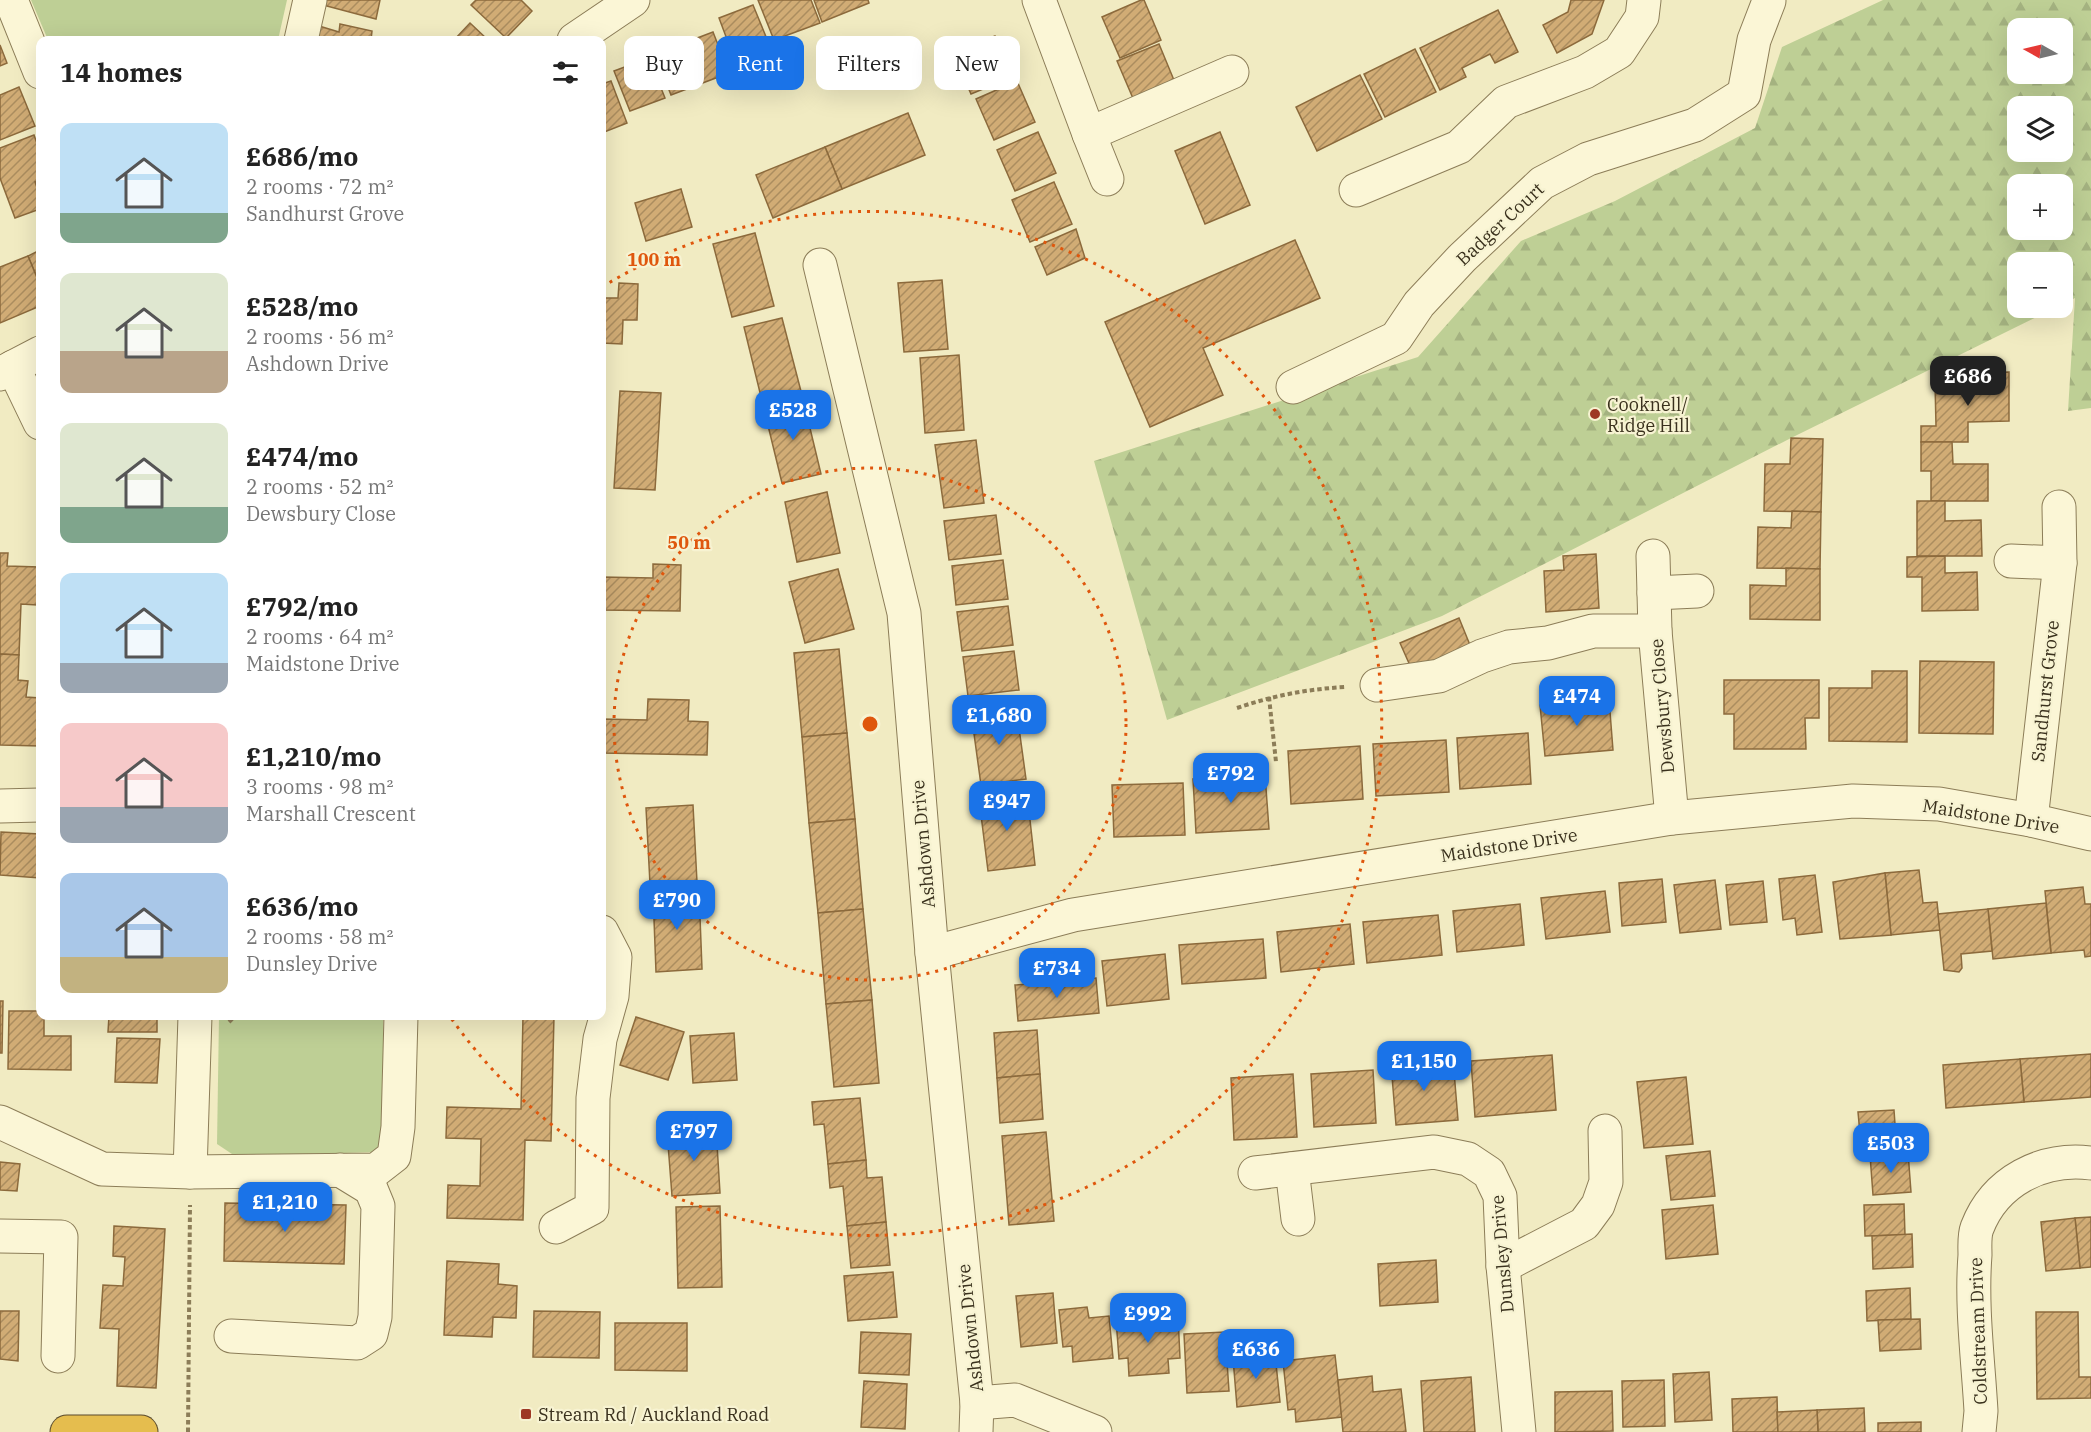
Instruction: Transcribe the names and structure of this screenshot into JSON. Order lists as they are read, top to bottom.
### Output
{
  "streets": {
    "street": [
      "Badger Court",
      "Sandhurst Grove",
      "Dewsbury Close",
      "Maidstone Drive",
      "Ashdown Drive",
      "Dunsley Drive",
      "Coldstream Drive"
    ]
  },
  "crossings": [
    ["Sandhurst Grove", "Maidstone Drive"],
    ["Dewsbury Close", "Maidstone Drive"],
    ["Maidstone Drive", "Ashdown Drive"]
  ],
  "places": {
    "other": ["Cooknell/ Ridge Hill"],
    "transit": ["Stream Rd / Auckland Road"]
  },
  "north": "left",
  "page": {
    "map_buttons": ["+", "−"],
    "chip": [
      "Buy",
      "Rent",
      "Filters",
      "New"
    ],
    "heading": "14 homes",
    "list": [
      {
        "name": "£686/mo",
        "note": "2 rooms · 72 m² · Sandhurst Grove"
      },
      {
        "name": "£528/mo",
        "note": "2 rooms · 56 m² · Ashdown Drive"
      },
      {
        "name": "£474/mo",
        "note": "2 rooms · 52 m² · Dewsbury Close"
      },
      {
        "name": "£792/mo",
        "note": "2 rooms · 64 m² · Maidstone Drive"
      },
      {
        "name": "£1,210/mo",
        "note": "3 rooms · 98 m² · Marshall Crescent"
      },
      {
        "name": "£636/mo",
        "note": "2 rooms · 58 m² · Dunsley Drive"
      }
    ],
    "price": [
      "£686",
      "£528",
      "£474",
      "£1,680",
      "£792",
      "£947",
      "£790",
      "£734",
      "£1,150",
      "£797",
      "£503",
      "£1,210",
      "£992",
      "£636"
    ]
  },
  "rings": ["100 m", "50 m"]
}
